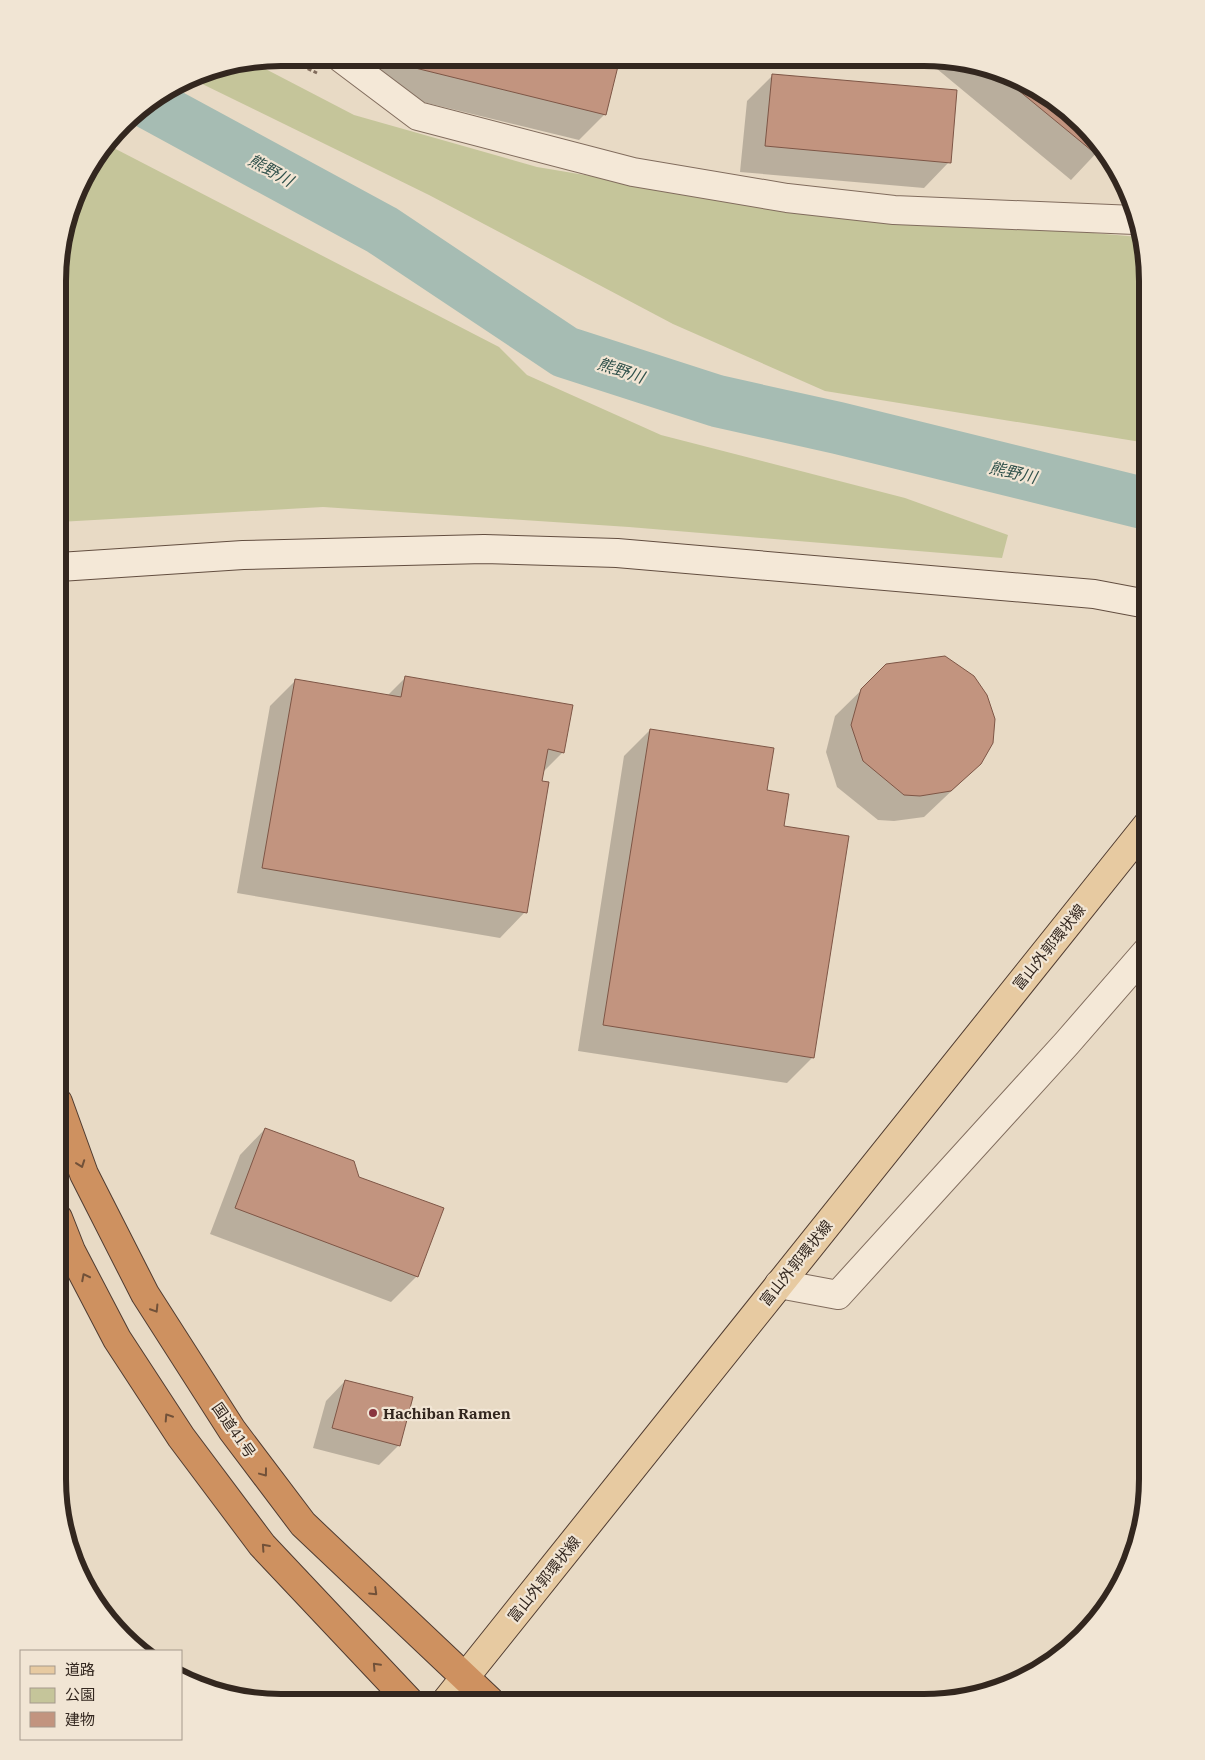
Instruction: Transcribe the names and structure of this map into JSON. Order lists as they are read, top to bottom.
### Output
{
  "streets": {
    "highway": ["国道41号"],
    "main road": ["富山外郭環状線"]
  },
  "crossings": [
    ["富山外郭環状線", "国道41号"]
  ],
  "water": ["熊野川"],
  "places": ["Hachiban Ramen"],
  "legend": ["道路", "公園", "建物"]
}
